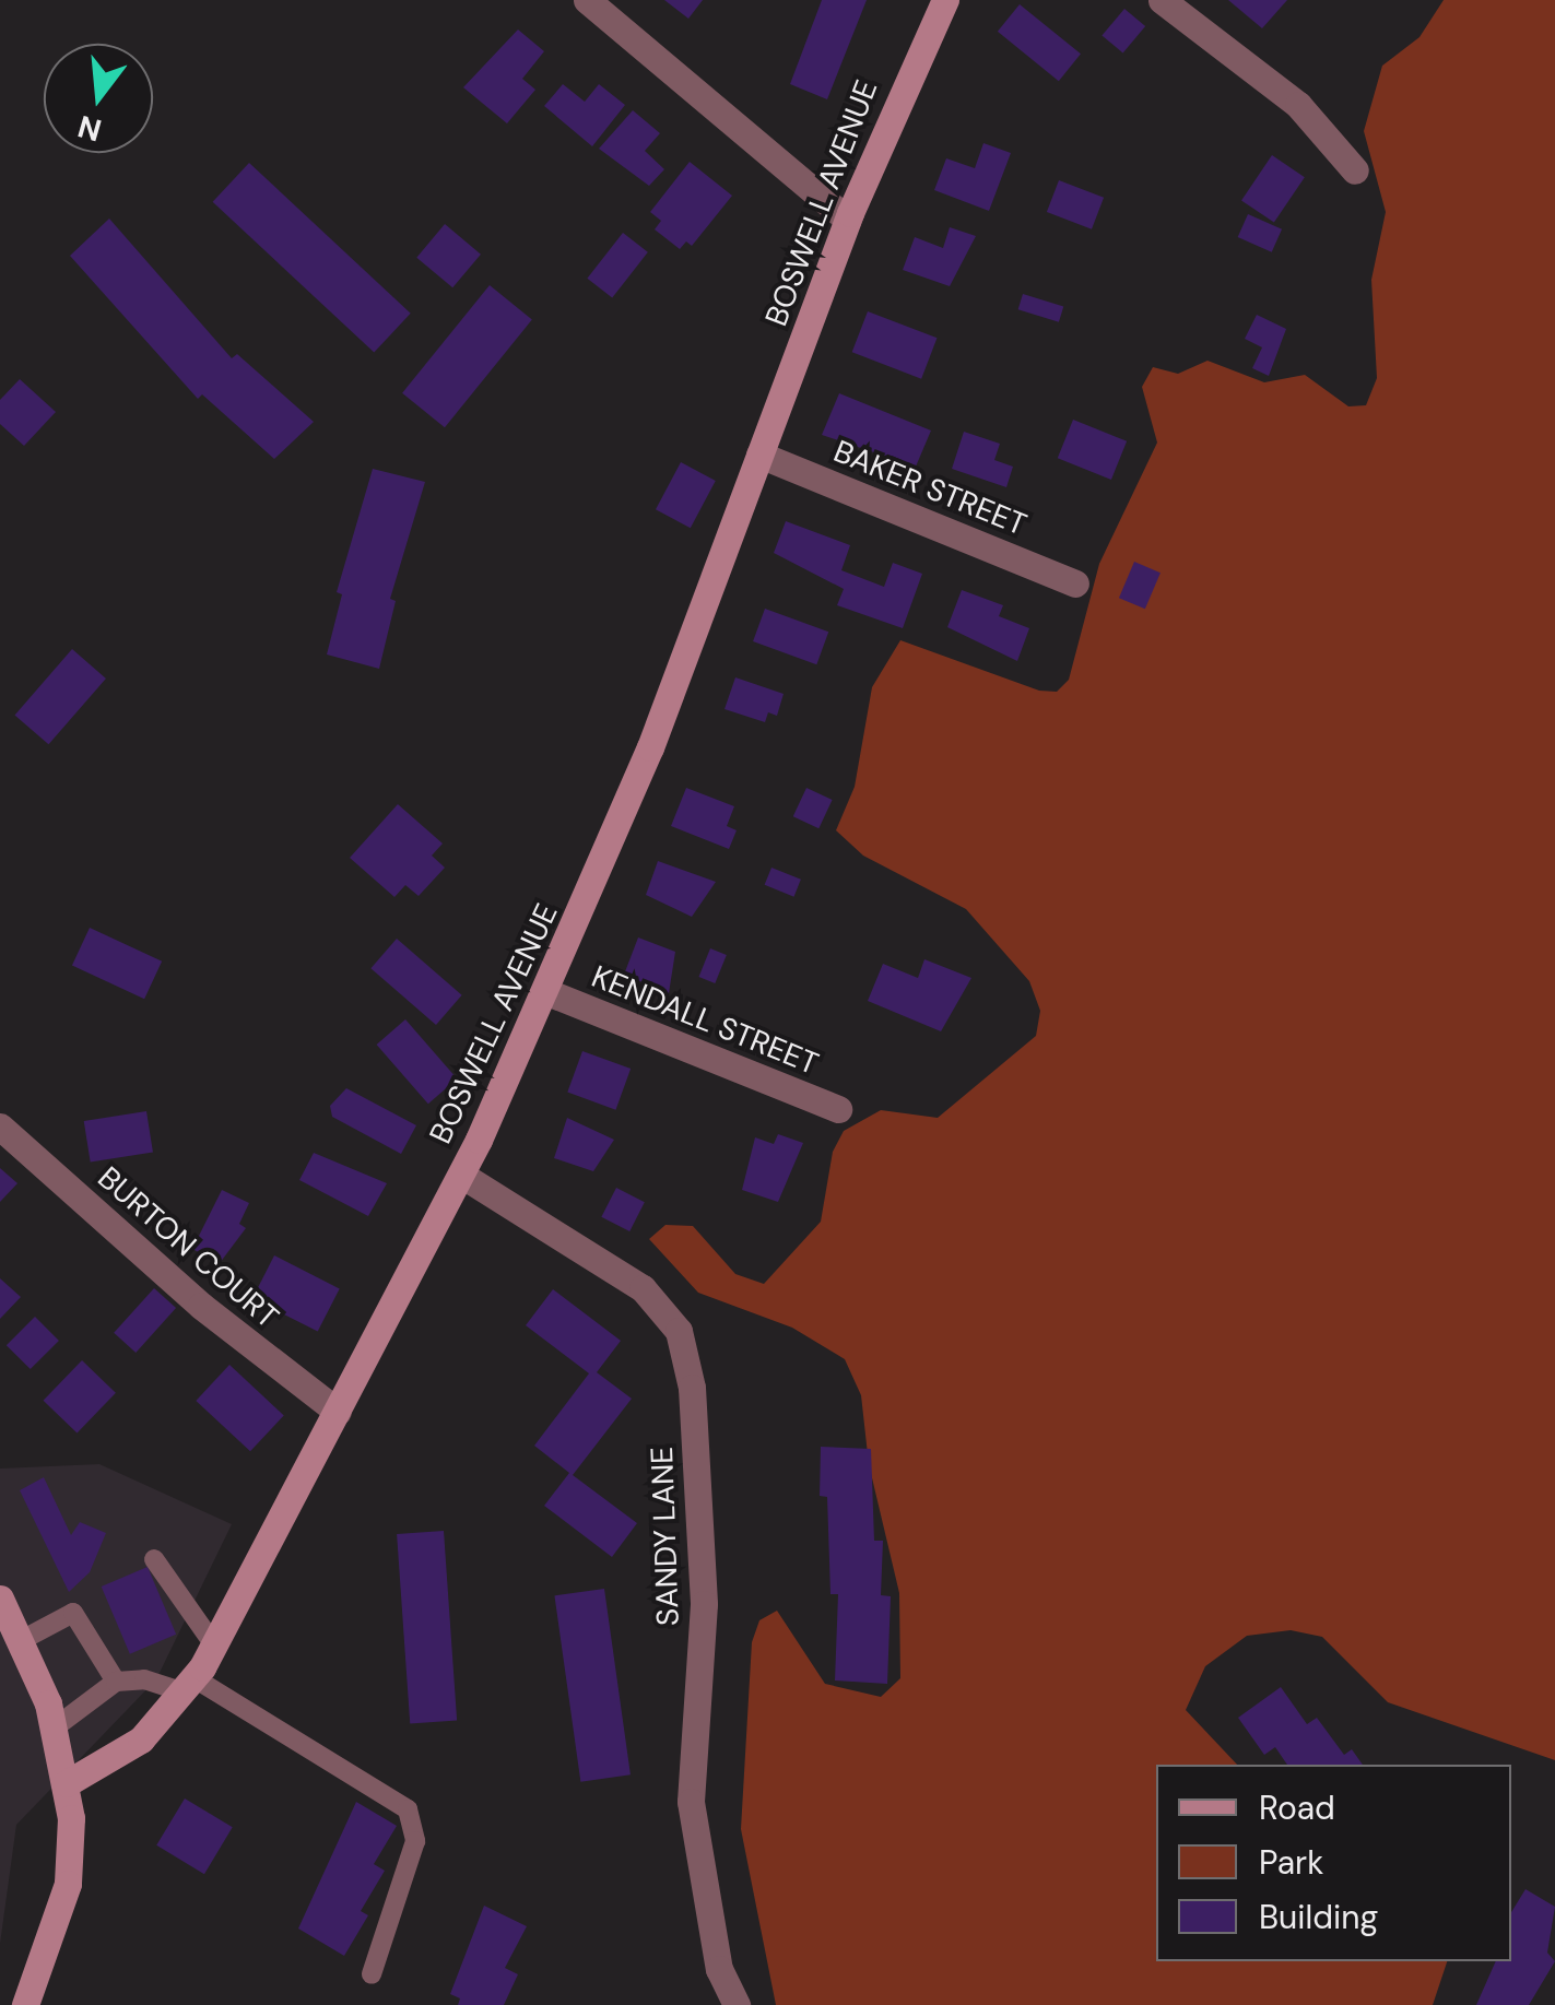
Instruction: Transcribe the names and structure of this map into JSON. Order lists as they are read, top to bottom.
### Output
{
  "streets": {
    "street": [
      "BOSWELL AVENUE",
      "BAKER STREET",
      "KENDALL STREET",
      "BURTON COURT",
      "SANDY LANE"
    ]
  },
  "crossings": [
    ["BOSWELL AVENUE", "BAKER STREET"],
    ["BOSWELL AVENUE", "KENDALL STREET"],
    ["BOSWELL AVENUE", "BURTON COURT"],
    ["BOSWELL AVENUE", "SANDY LANE"]
  ],
  "legend": ["Road", "Park", "Building"],
  "north": "bottom"
}
